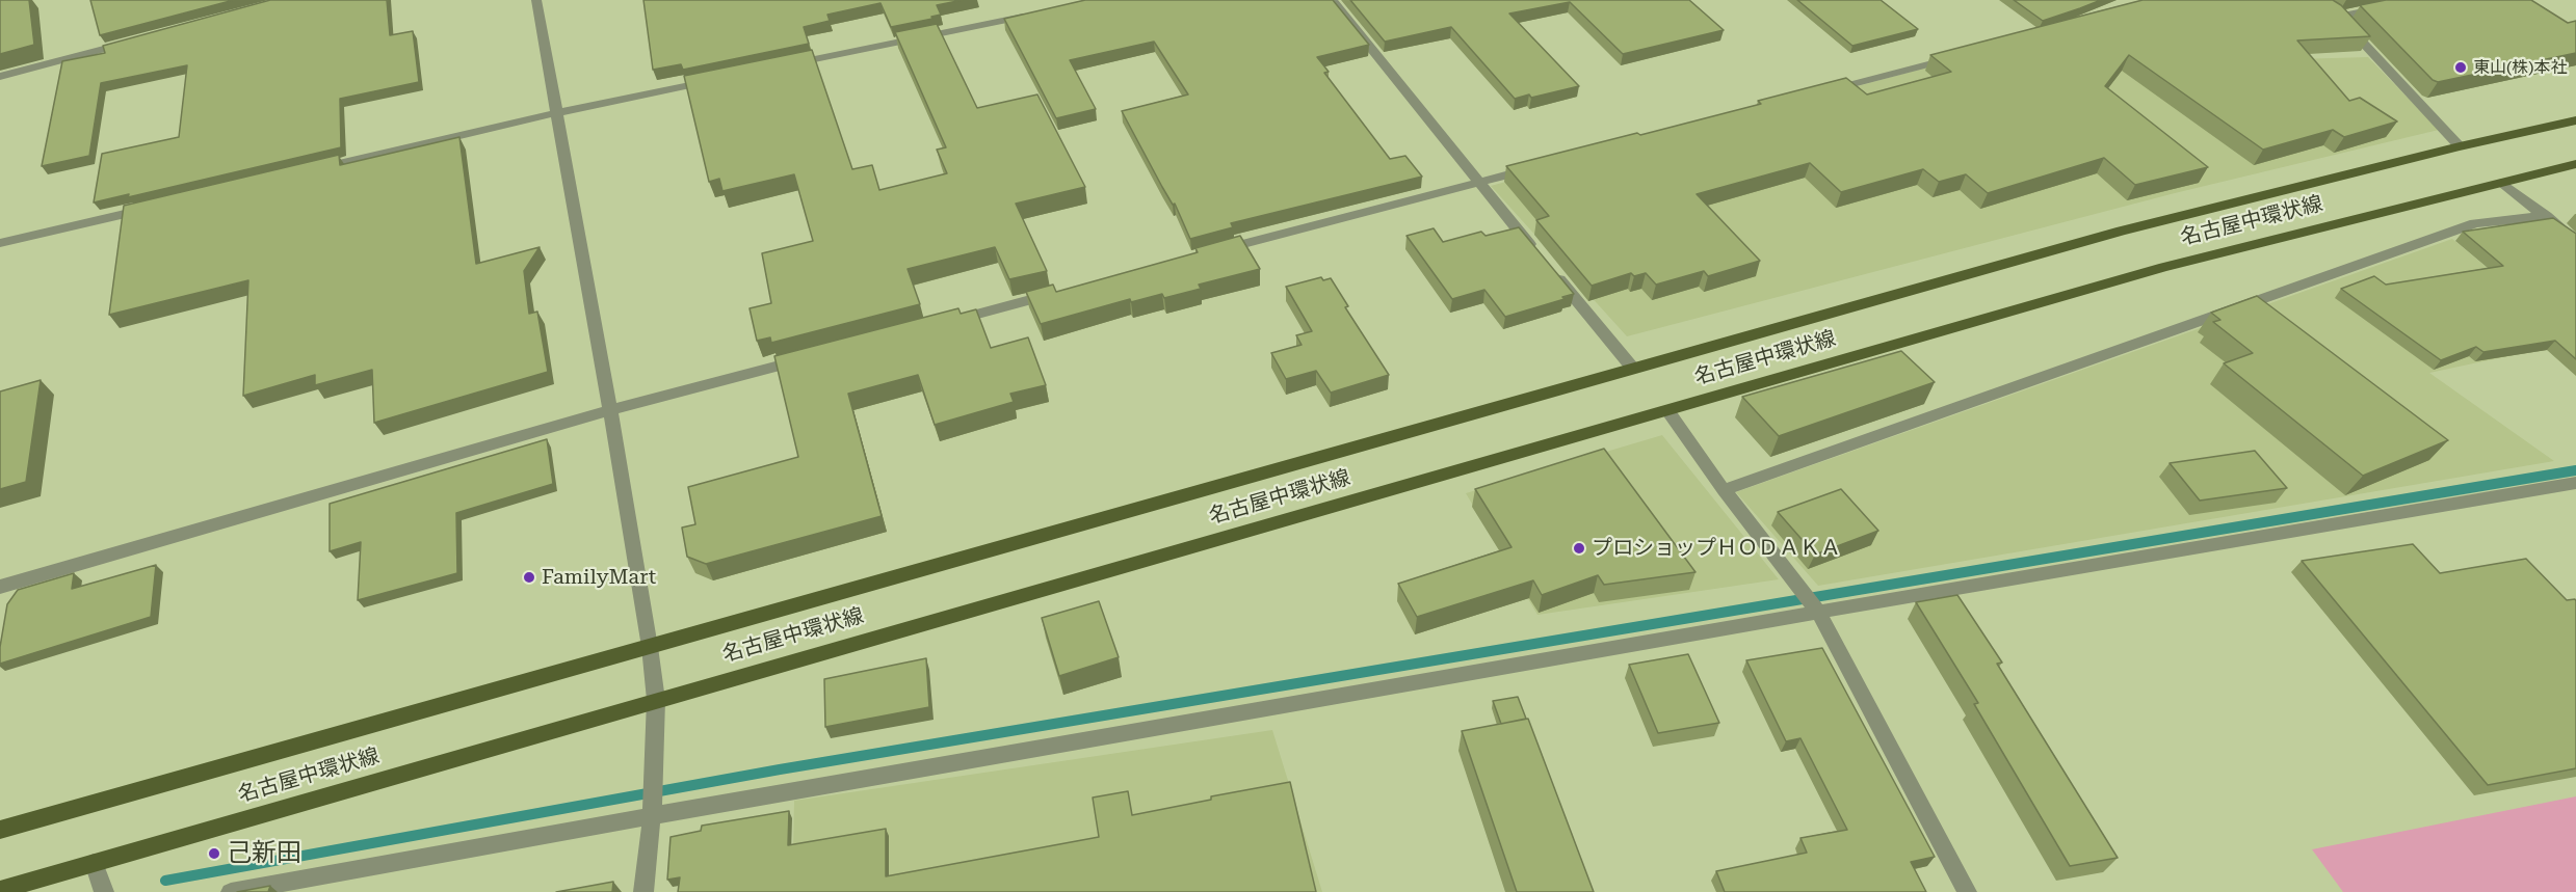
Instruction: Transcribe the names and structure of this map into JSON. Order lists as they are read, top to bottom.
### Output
{
  "streets": {
    "main road": ["名古屋中環状線"]
  },
  "places": [
    "東山(株)本社",
    "プロショップＨＯＤＡＫＡ",
    "FamilyMart",
    "己新田"
  ]
}
